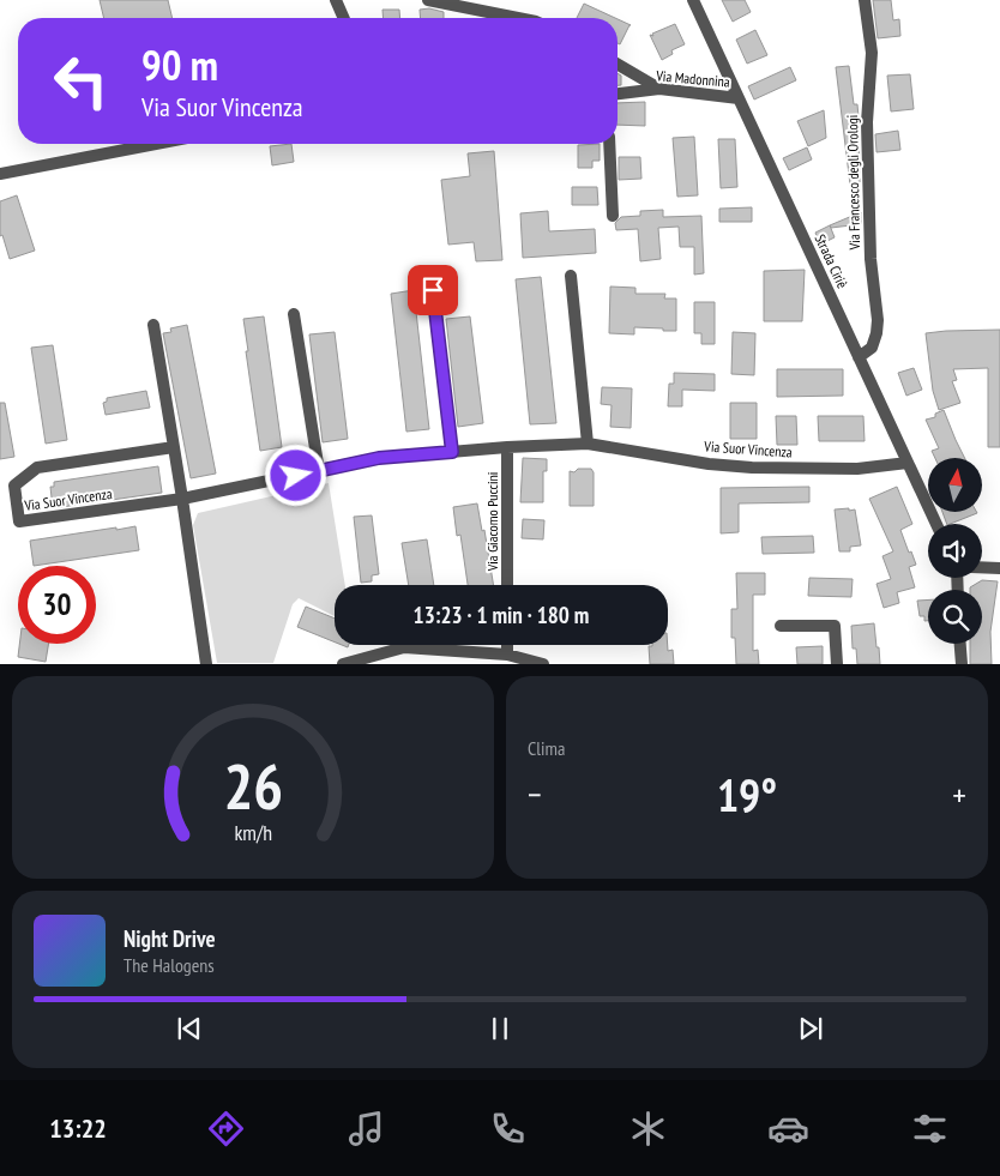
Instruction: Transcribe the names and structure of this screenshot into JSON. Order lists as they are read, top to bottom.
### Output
{
  "streets": {
    "street": [
      "Via Madonnina",
      "Via Francesco degli Orologi",
      "Strada Ciriè",
      "Via Suor Vincenza",
      "Via Giacomo Puccini"
    ]
  },
  "crossings": [
    ["Via Madonnina", "Strada Ciriè"],
    ["Via Francesco degli Orologi", "Strada Ciriè"],
    ["Strada Ciriè", "Via Suor Vincenza"],
    ["Via Suor Vincenza", "Via Giacomo Puccini"]
  ],
  "north": "top",
  "page": {
    "turn": ["90 m", "Via Suor Vincenza"],
    "limit": "30",
    "trip": "13:23 · 1 min · 180 m",
    "tile": "Clima",
    "heat": ["−", "19°", "+"],
    "song": ["Night Drive", "The Halogens"],
    "tabs": "13:22",
    "gauge": ["26", "km/h"]
  }
}
